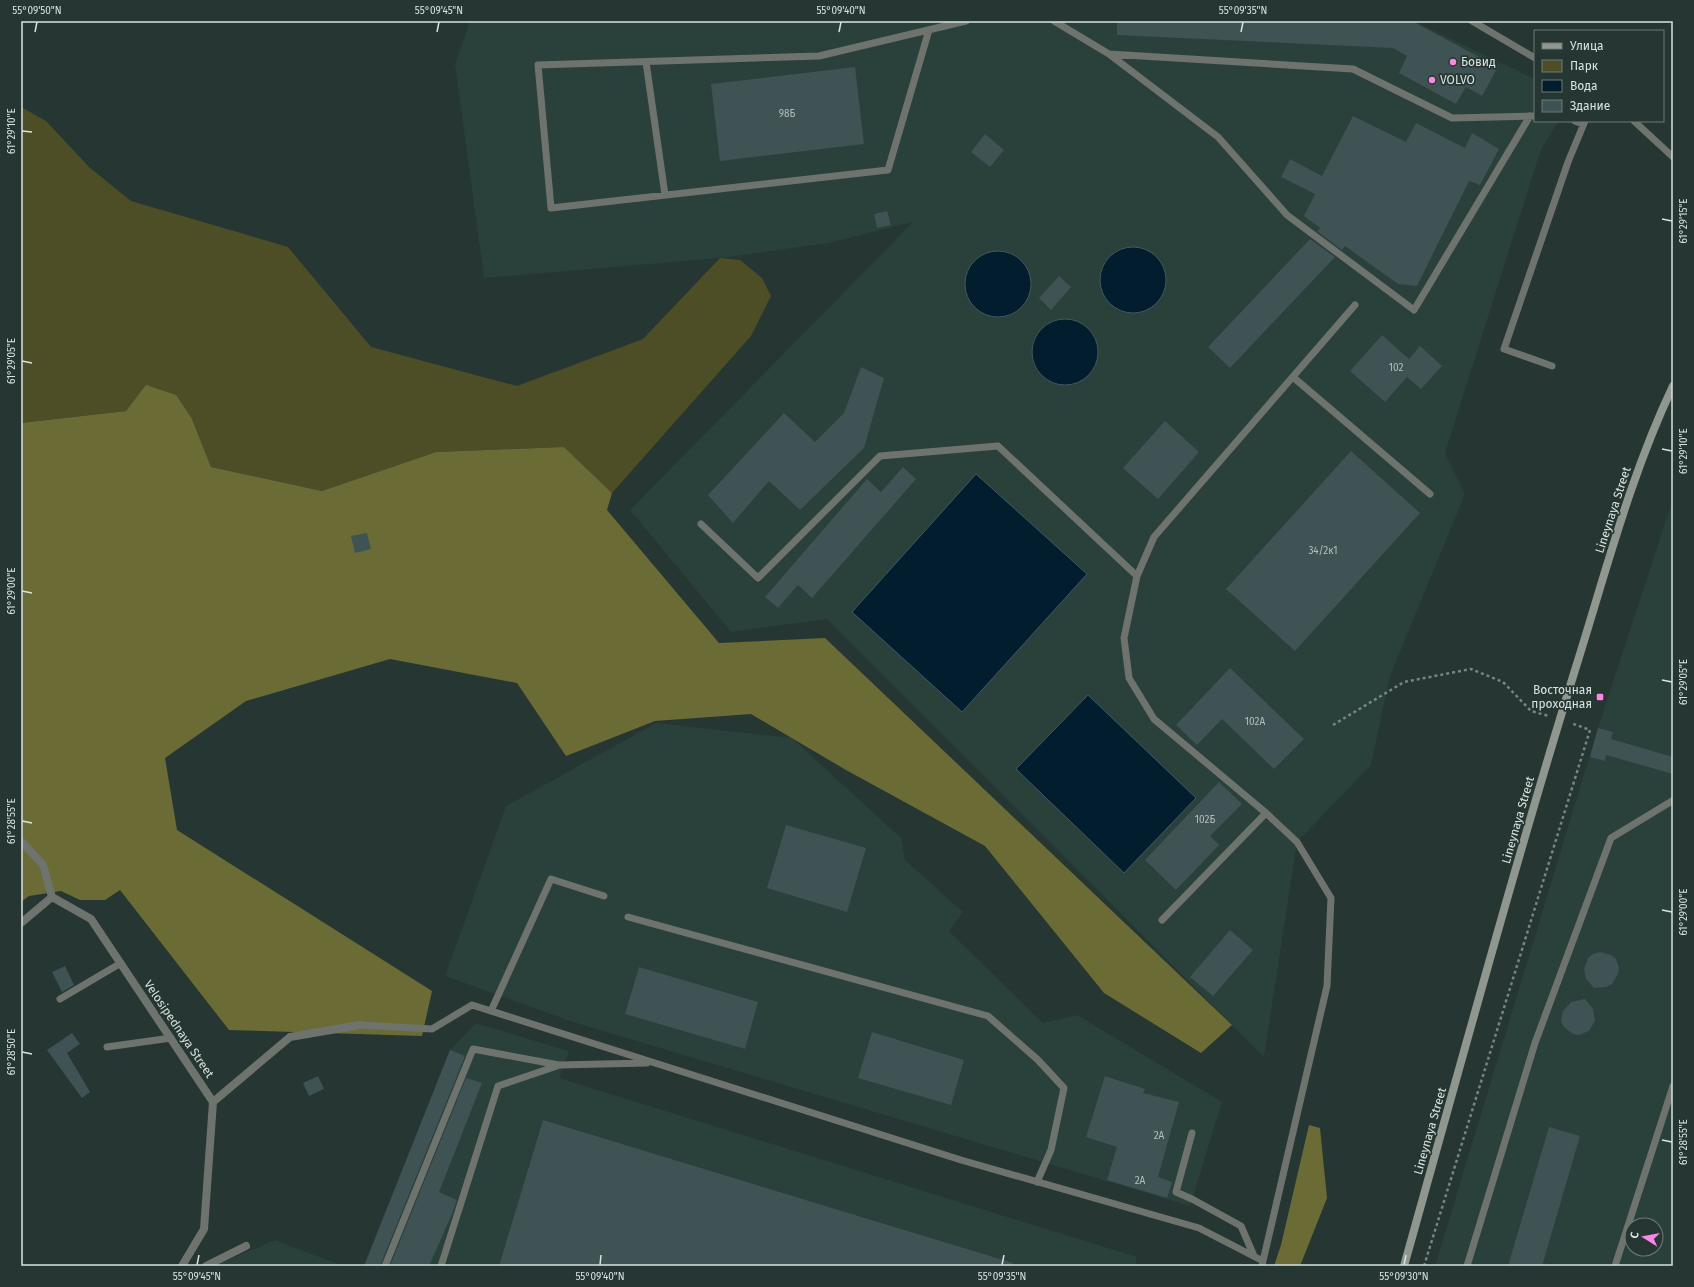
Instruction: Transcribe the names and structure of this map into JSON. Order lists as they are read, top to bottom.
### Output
{
  "streets": {
    "street": ["Lineynaya Street", "Velosipednaya Street"]
  },
  "places": {
    "other": ["Бовид", "VOLVO"],
    "transit": ["Восточная проходная"]
  },
  "house_numbers": [
    "98Б",
    "102",
    "34/2к1",
    "102А",
    "102Б",
    "2А",
    "2А"
  ],
  "legend": [
    "Улица",
    "Парк",
    "Вода",
    "Здание"
  ],
  "north": "left",
  "coordinates": [
    "55°09'50\"N",
    "55°09'45\"N",
    "55°09'40\"N",
    "55°09'35\"N",
    "61°29'10\"E",
    "61°29'15\"E",
    "61°29'05\"E",
    "61°29'00\"E",
    "61°28'55\"E",
    "61°28'50\"E",
    "55°09'30\"N"
  ]
}
